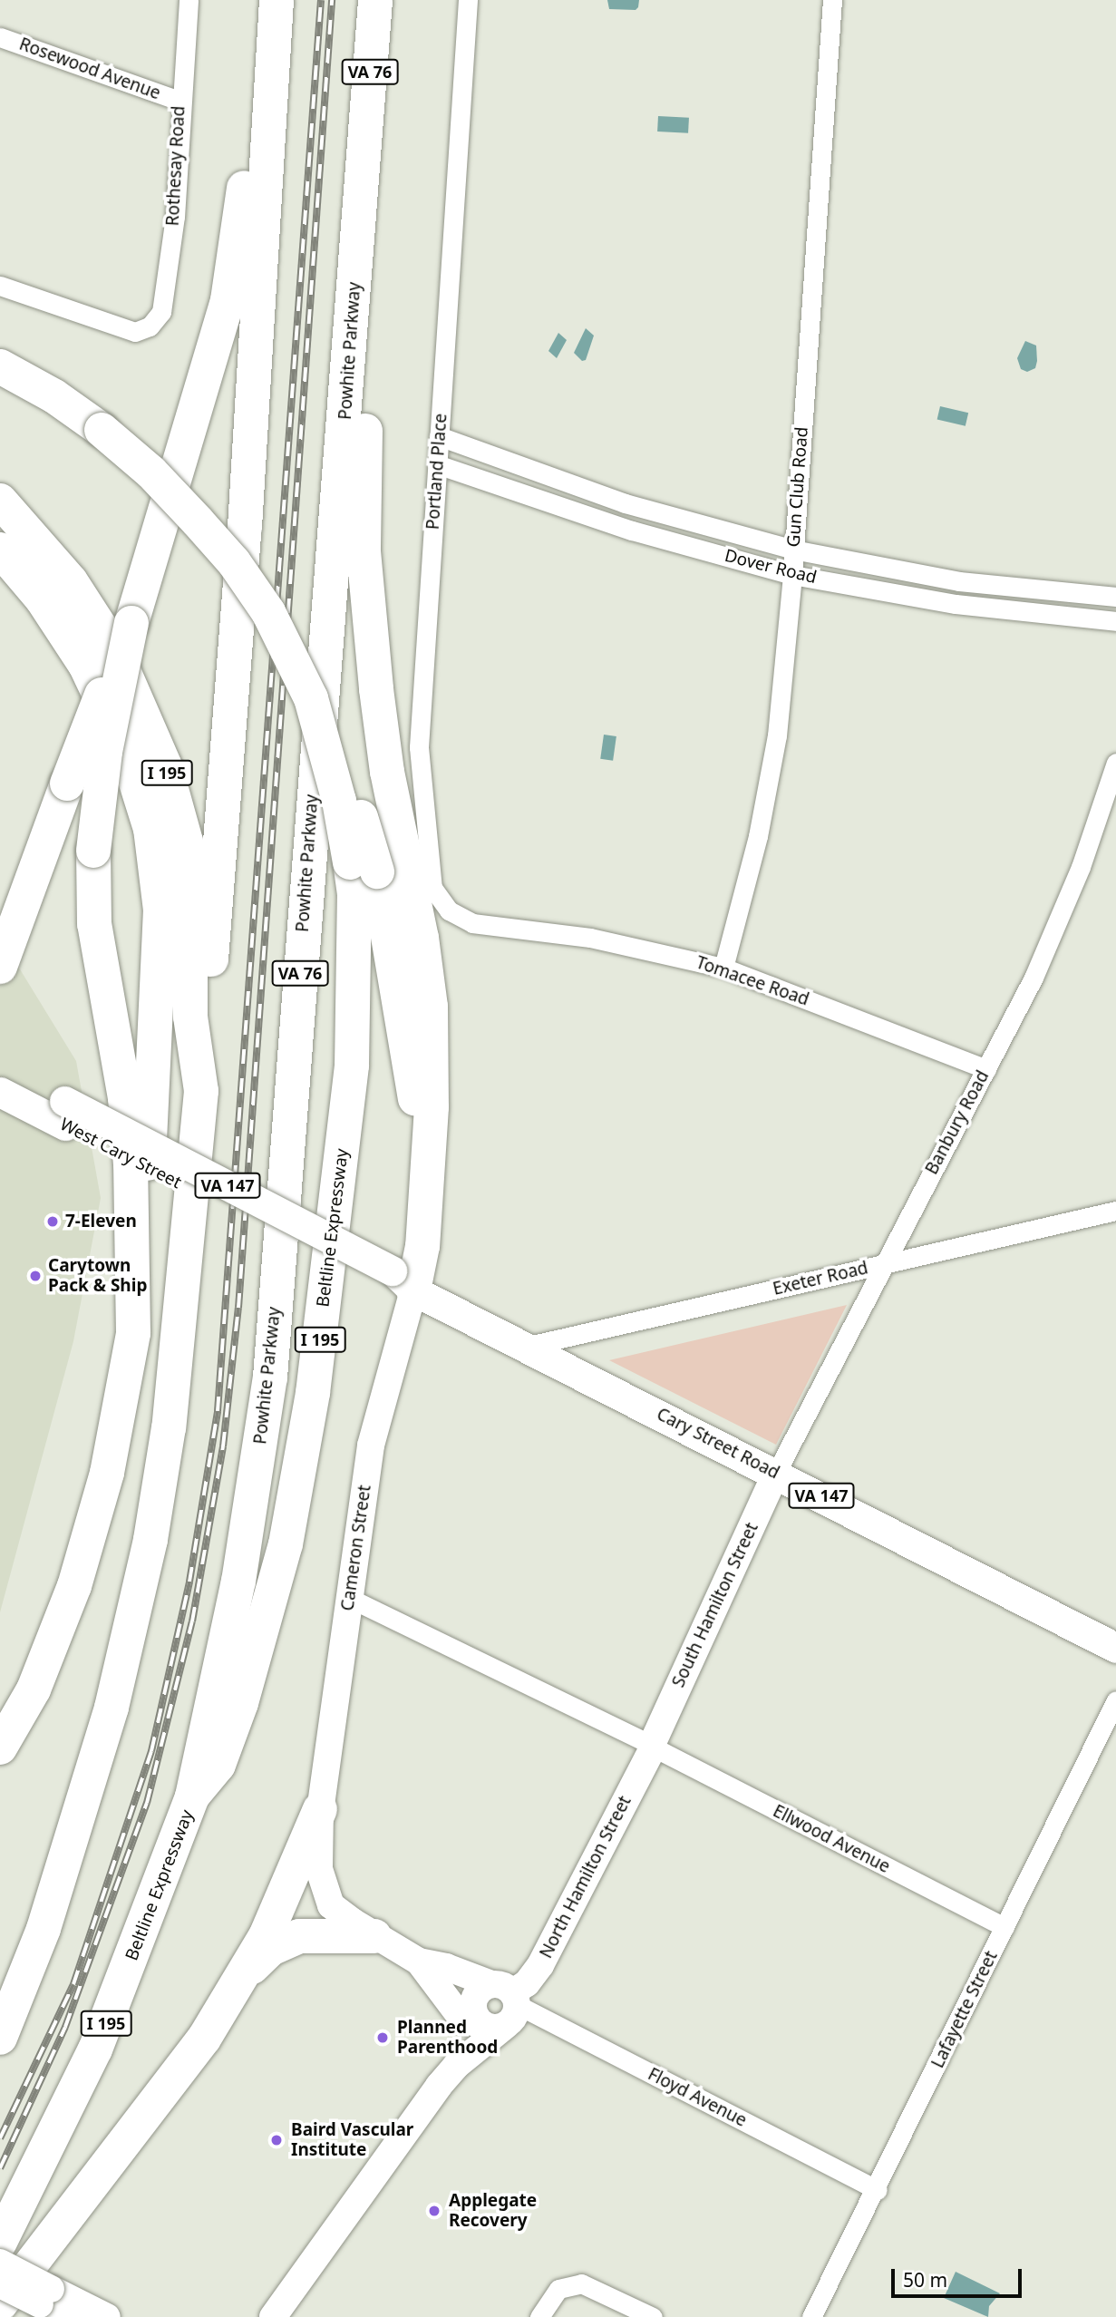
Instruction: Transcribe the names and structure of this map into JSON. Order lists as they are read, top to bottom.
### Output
{
  "streets": {
    "highway": [
      "VA 76",
      "Powhite Parkway",
      "I 195",
      "Beltline Expressway"
    ],
    "main road": ["West Cary Street", "VA 147", "Cary Street Road"],
    "street": [
      "Rosewood Avenue",
      "Rothesay Road",
      "Portland Place",
      "Gun Club Road",
      "Dover Road",
      "Tomacee Road",
      "Banbury Road",
      "Exeter Road",
      "Cameron Street",
      "South Hamilton Street",
      "Ellwood Avenue",
      "North Hamilton Street",
      "Lafayette Street",
      "Floyd Avenue"
    ]
  },
  "crossings": [
    ["Rosewood Avenue", "Rothesay Road"],
    ["Powhite Parkway", "Beltline Expressway"],
    ["Portland Place", "Dover Road"],
    ["Portland Place", "Tomacee Road"],
    ["Gun Club Road", "Dover Road"],
    ["Gun Club Road", "Tomacee Road"],
    ["Tomacee Road", "Banbury Road"],
    ["Banbury Road", "Exeter Road"],
    ["Banbury Road", "Cary Street Road"],
    ["Banbury Road", "South Hamilton Street"],
    ["West Cary Street", "Cary Street Road"],
    ["West Cary Street", "Cameron Street"],
    ["Exeter Road", "Cary Street Road"],
    ["Cary Street Road", "Cameron Street"],
    ["Cary Street Road", "South Hamilton Street"],
    ["Cameron Street", "Ellwood Avenue"],
    ["Cameron Street", "Floyd Avenue"],
    ["South Hamilton Street", "Ellwood Avenue"],
    ["South Hamilton Street", "North Hamilton Street"],
    ["Ellwood Avenue", "North Hamilton Street"],
    ["Ellwood Avenue", "Lafayette Street"],
    ["North Hamilton Street", "Floyd Avenue"],
    ["Lafayette Street", "Floyd Avenue"]
  ],
  "places": [
    "7-Eleven",
    "Carytown Pack & Ship",
    "Planned Parenthood",
    "Baird Vascular Institute",
    "Applegate Recovery"
  ],
  "scale_bar": "50 m"
}
